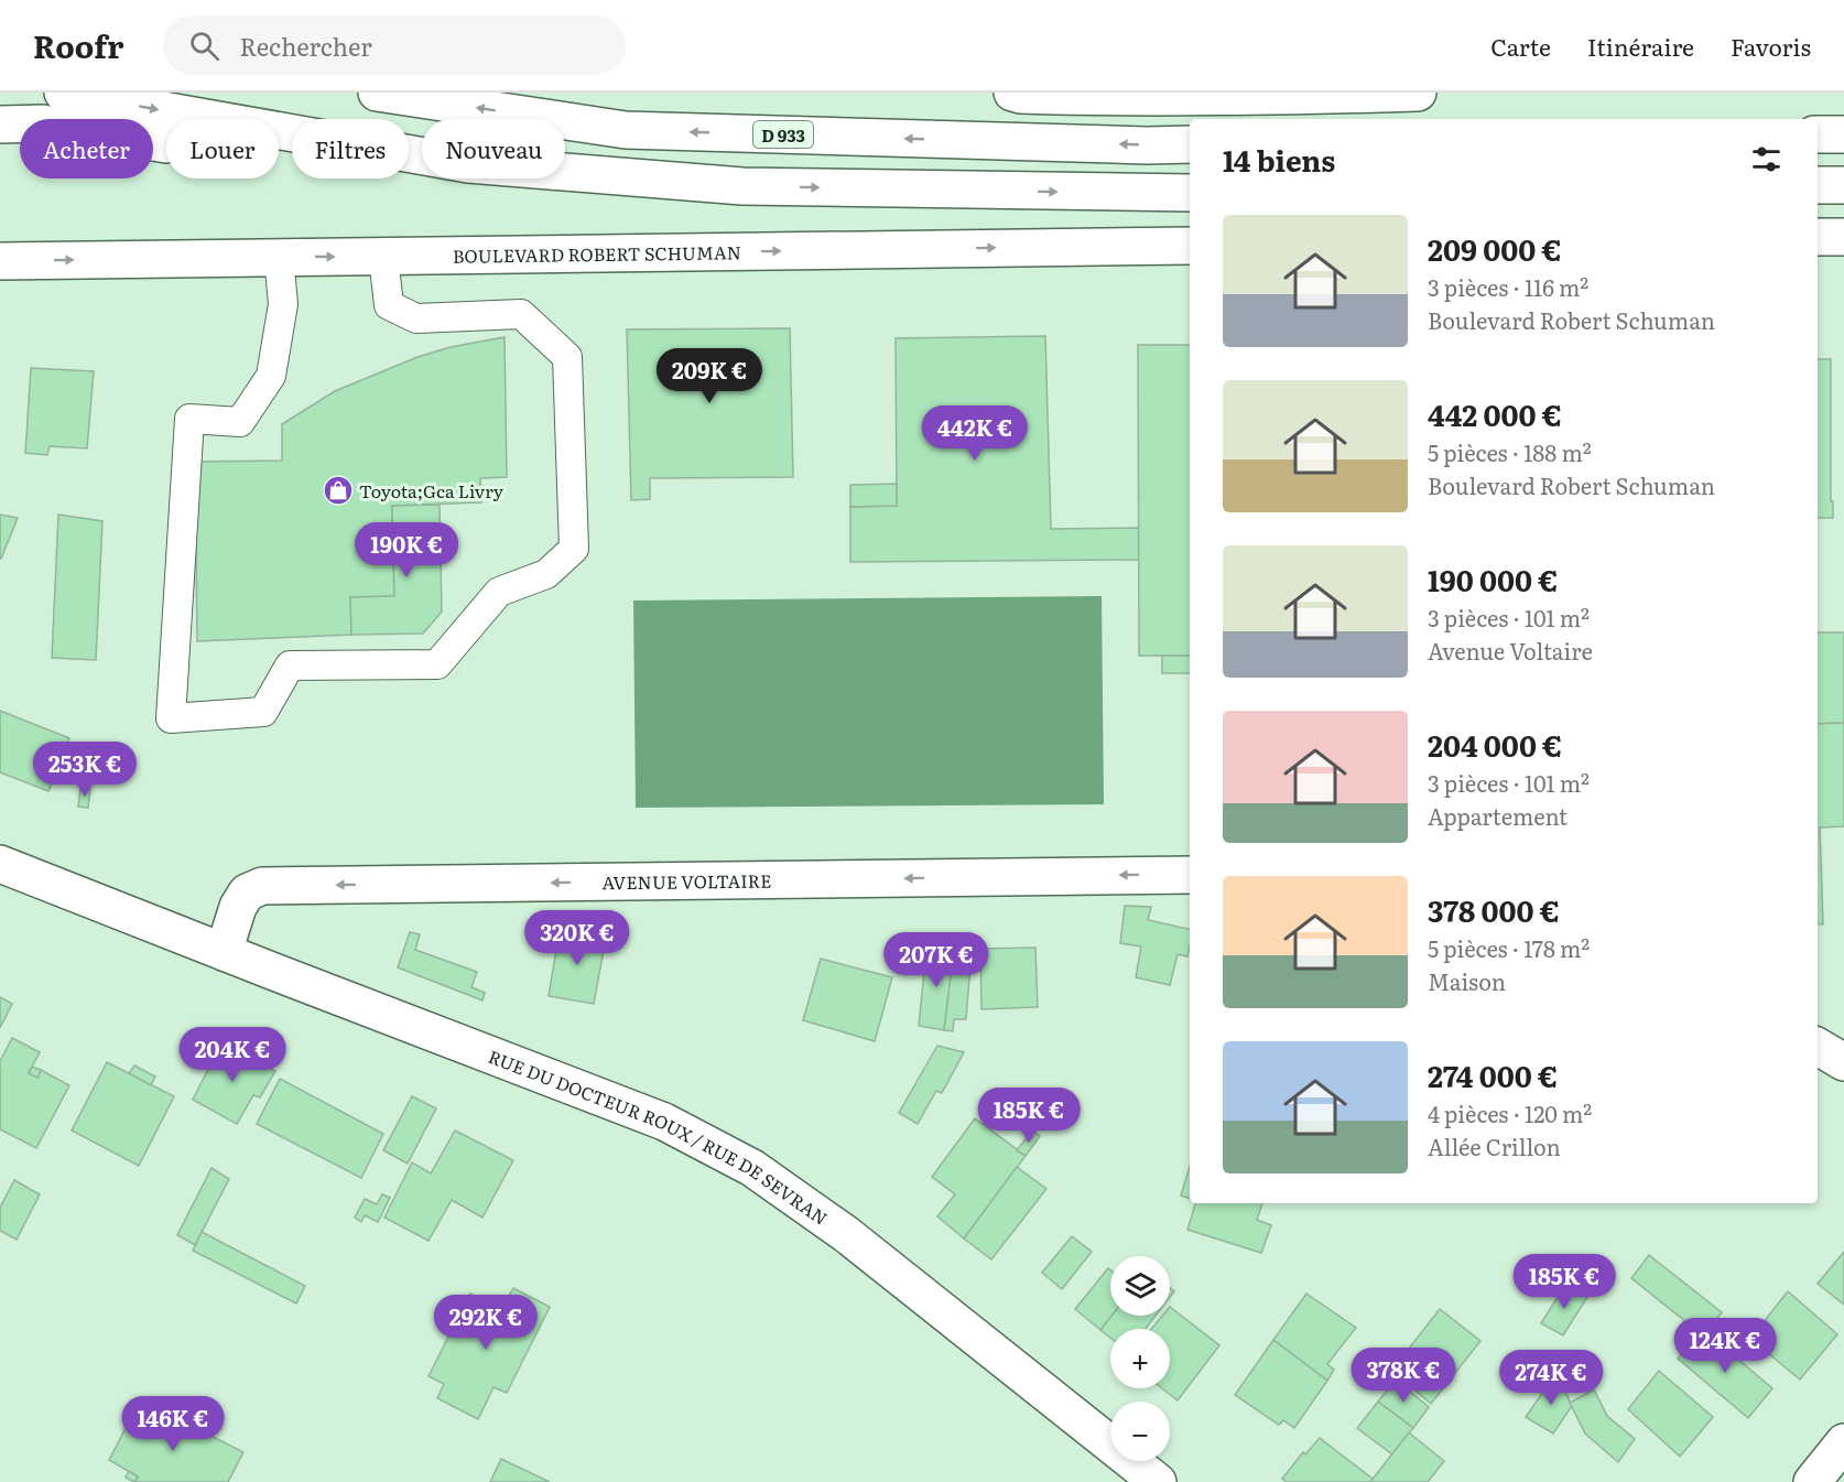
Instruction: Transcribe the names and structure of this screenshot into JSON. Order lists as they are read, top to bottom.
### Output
{
  "streets": {
    "main road": [
      "D 933",
      "BOULEVARD ROBERT SCHUMAN",
      "AVENUE VOLTAIRE",
      "RUE DU DOCTEUR ROUX / RUE DE SEVRAN"
    ]
  },
  "crossings": [
    ["AVENUE VOLTAIRE", "RUE DU DOCTEUR ROUX / RUE DE SEVRAN"]
  ],
  "one_way": ["AVENUE VOLTAIRE"],
  "places": {
    "shop": ["Toyota;Gca Livry"]
  },
  "page": {
    "header": "Roofr",
    "search": "Rechercher",
    "nav": ["Carte", "Itinéraire", "Favoris"],
    "chip": [
      "Acheter",
      "Louer",
      "Filtres",
      "Nouveau"
    ],
    "heading": "14 biens",
    "list": [
      {
        "name": "209 000 €",
        "note": "3 pièces · 116 m² · Boulevard Robert Schuman"
      },
      {
        "name": "442 000 €",
        "note": "5 pièces · 188 m² · Boulevard Robert Schuman"
      },
      {
        "name": "190 000 €",
        "note": "3 pièces · 101 m² · Avenue Voltaire"
      },
      {
        "name": "204 000 €",
        "note": "3 pièces · 101 m² · Appartement"
      },
      {
        "name": "378 000 €",
        "note": "5 pièces · 178 m² · Maison"
      },
      {
        "name": "274 000 €",
        "note": "4 pièces · 120 m² · Allée Crillon"
      }
    ],
    "price": [
      "209K €",
      "442K €",
      "190K €",
      "253K €",
      "320K €",
      "207K €",
      "204K €",
      "185K €",
      "185K €",
      "292K €",
      "124K €",
      "378K €",
      "274K €",
      "146K €"
    ],
    "map_buttons": ["+", "−"]
  }
}
